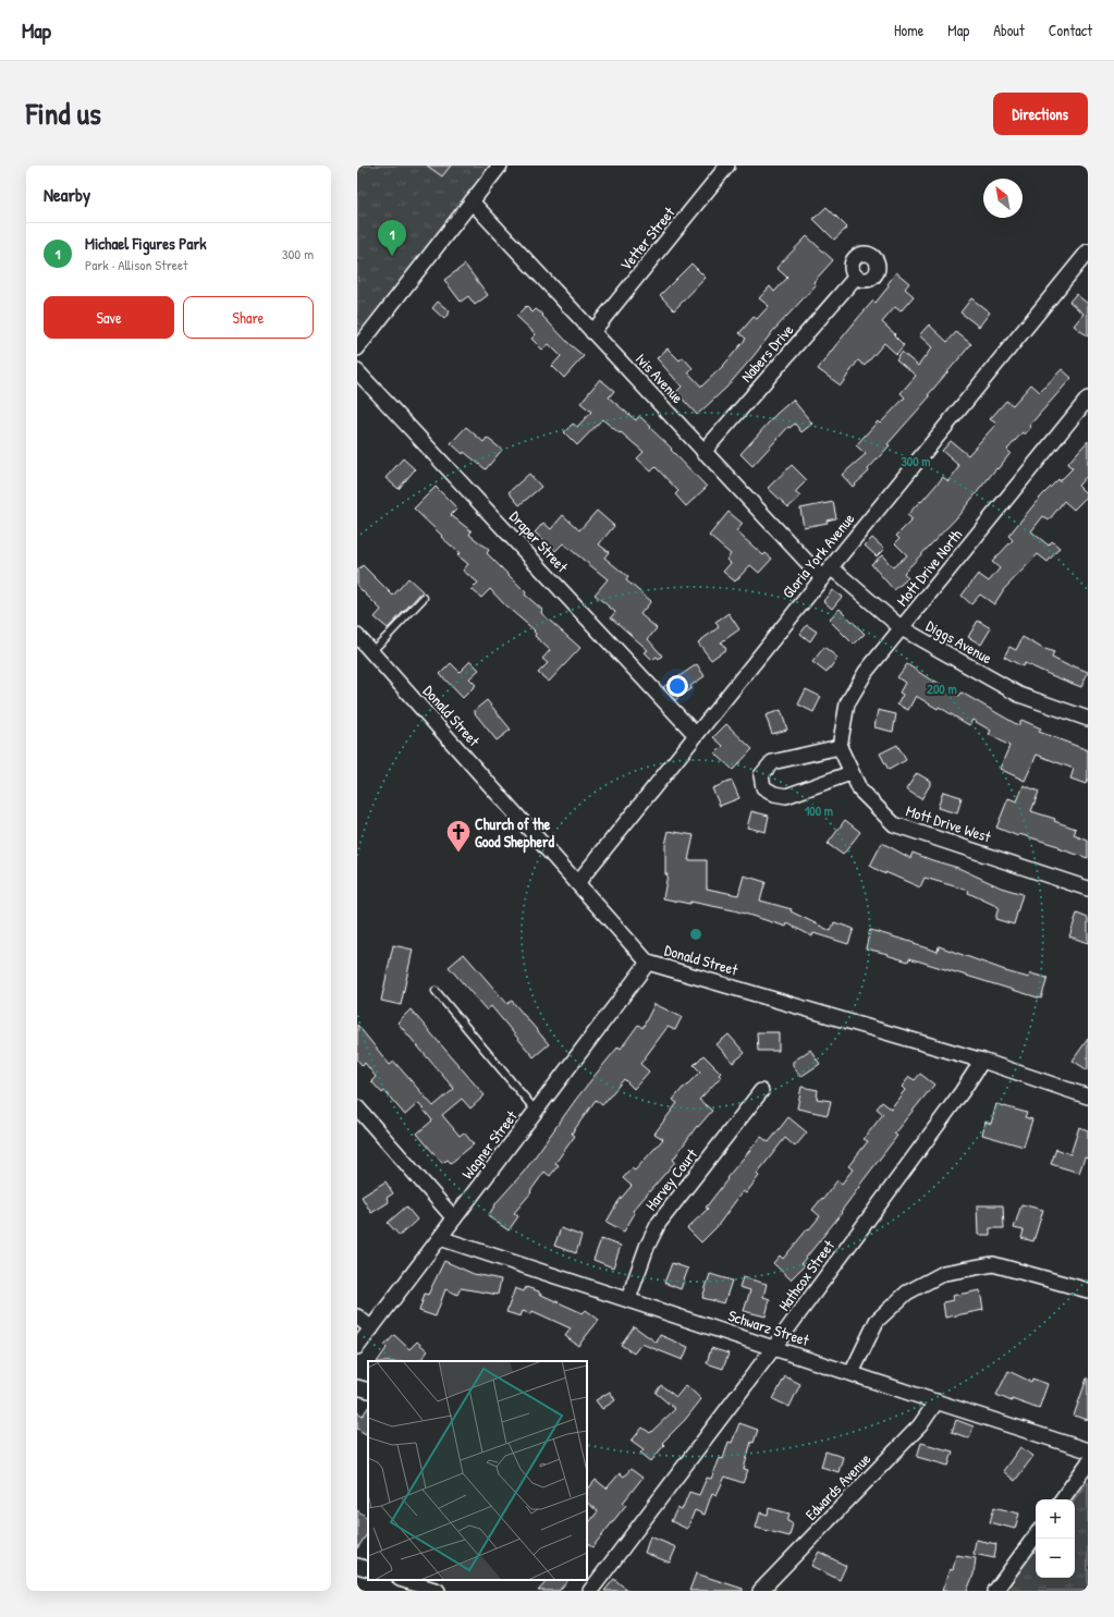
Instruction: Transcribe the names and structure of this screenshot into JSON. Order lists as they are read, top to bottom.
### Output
{
  "streets": {
    "street": [
      "Vetter Street",
      "Nabers Drive",
      "Ivis Avenue",
      "Draper Street",
      "Gloria York Avenue",
      "Mott Drive North",
      "Diggs Avenue",
      "Donald Street",
      "Mott Drive West",
      "Wagner Street",
      "Harvey Court",
      "Hathcox Street",
      "Schwarz Street",
      "Edwards Avenue"
    ]
  },
  "crossings": [
    ["Vetter Street", "Ivis Avenue"],
    ["Nabers Drive", "Ivis Avenue"],
    ["Ivis Avenue", "Gloria York Avenue"],
    ["Ivis Avenue", "Diggs Avenue"],
    ["Draper Street", "Gloria York Avenue"],
    ["Gloria York Avenue", "Diggs Avenue"],
    ["Gloria York Avenue", "Donald Street"],
    ["Mott Drive North", "Diggs Avenue"],
    ["Donald Street", "Wagner Street"],
    ["Donald Street", "Hathcox Street"],
    ["Wagner Street", "Schwarz Street"],
    ["Harvey Court", "Schwarz Street"],
    ["Hathcox Street", "Schwarz Street"],
    ["Schwarz Street", "Edwards Avenue"]
  ],
  "places": {
    "church": ["Church of the Good Shepherd"]
  },
  "north": "top left",
  "page": {
    "header": "Map",
    "nav": [
      "Home",
      "Map",
      "About",
      "Contact"
    ],
    "title": "Find us",
    "buttons": [
      "Directions",
      ["Save", "Share"]
    ],
    "heading": "Nearby",
    "pins": "1",
    "list": [
      {
        "mark": "1",
        "name": "Michael Figures Park",
        "note": "Park · Allison Street",
        "value": "300 m"
      }
    ],
    "map_buttons": ["+", "−"]
  },
  "rings": ["300 m", "200 m", "100 m"]
}
